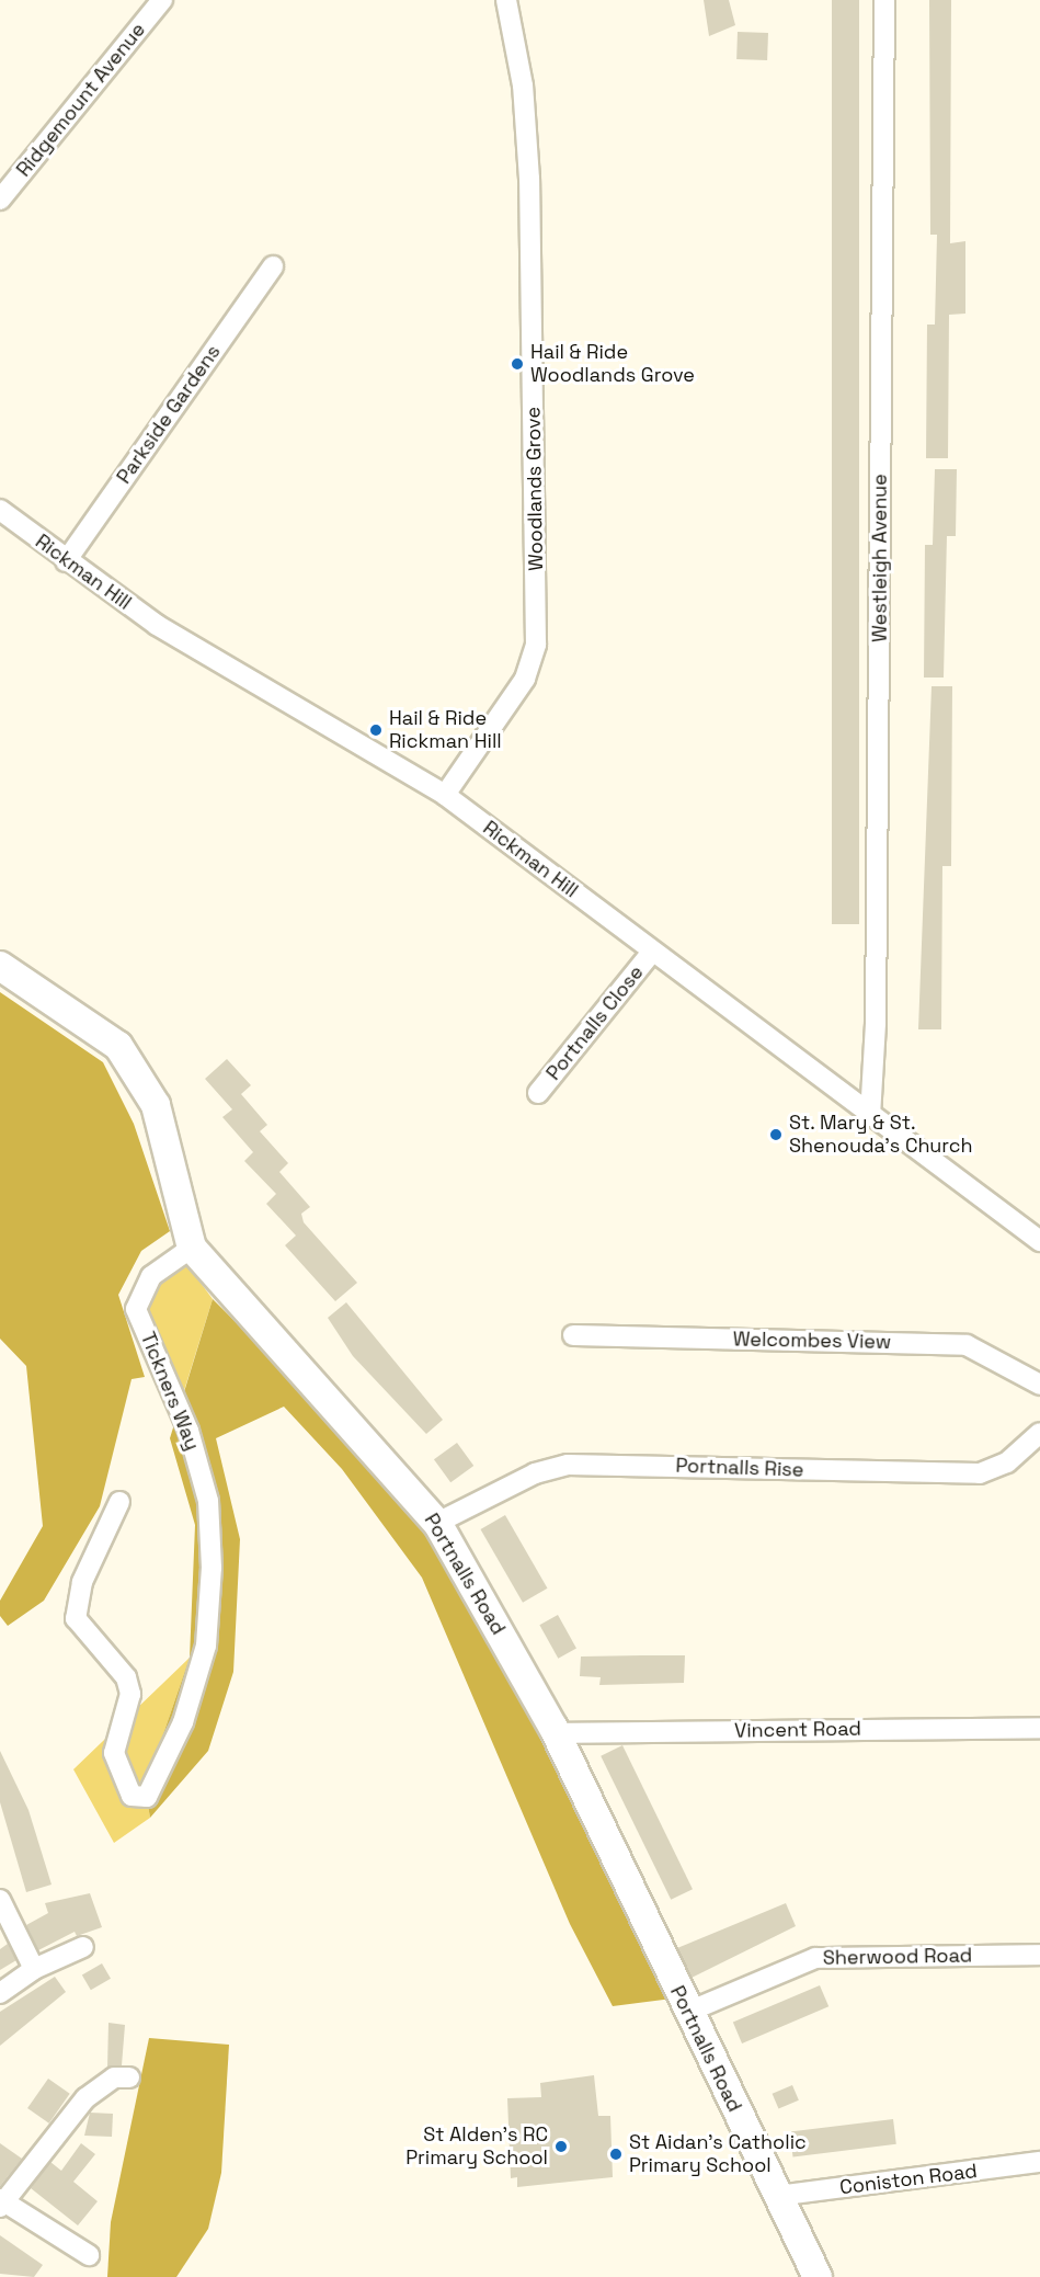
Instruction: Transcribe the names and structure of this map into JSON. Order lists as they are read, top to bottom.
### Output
{
  "streets": {
    "street": [
      "Ridgemount Avenue",
      "Parkside Gardens",
      "Woodlands Grove",
      "Westleigh Avenue",
      "Rickman Hill",
      "Portnalls Close",
      "Welcombes View",
      "Tickners Way",
      "Portnalls Rise",
      "Portnalls Road",
      "Vincent Road",
      "Sherwood Road",
      "Coniston Road"
    ]
  },
  "crossings": [
    ["Parkside Gardens", "Rickman Hill"],
    ["Woodlands Grove", "Rickman Hill"],
    ["Westleigh Avenue", "Rickman Hill"],
    ["Rickman Hill", "Portnalls Close"],
    ["Tickners Way", "Portnalls Road"],
    ["Portnalls Rise", "Portnalls Road"],
    ["Portnalls Road", "Vincent Road"],
    ["Portnalls Road", "Sherwood Road"],
    ["Portnalls Road", "Coniston Road"]
  ],
  "places": [
    "Hail & Ride Woodlands Grove",
    "Hail & Ride Rickman Hill",
    "St. Mary & St. Shenouda's Church",
    "St AIden's RC Primary School",
    "St Aidan's Catholic Primary School"
  ]
}
